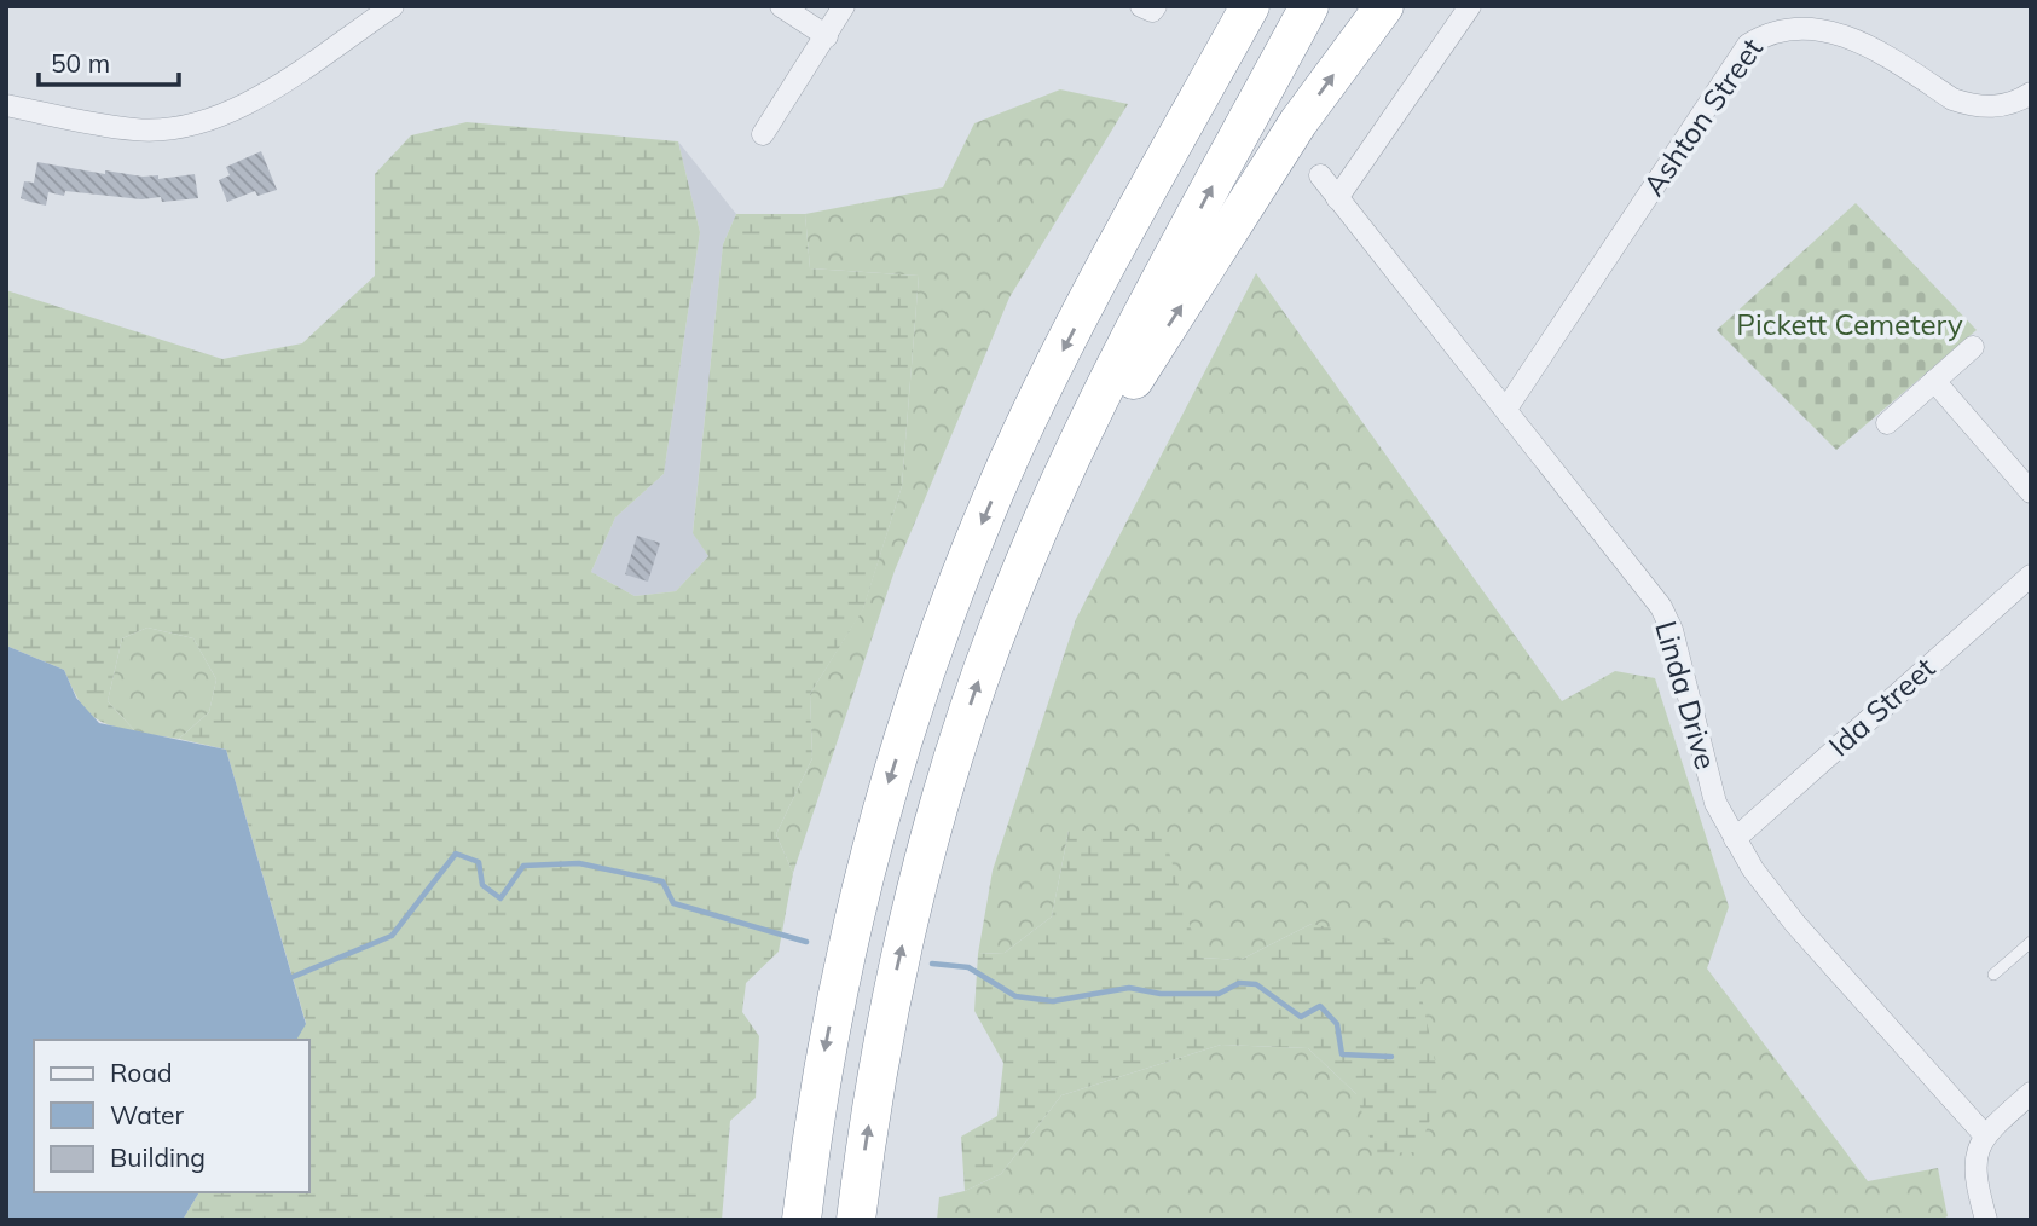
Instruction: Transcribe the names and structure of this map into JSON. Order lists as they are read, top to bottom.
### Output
{
  "streets": {
    "street": ["Ashton Street", "Linda Drive", "Ida Street"]
  },
  "crossings": [
    ["Ashton Street", "Linda Drive"],
    ["Linda Drive", "Ida Street"]
  ],
  "parks": ["Pickett Cemetery"],
  "legend": ["Road", "Water", "Building"],
  "scale_bar": "50 m"
}
